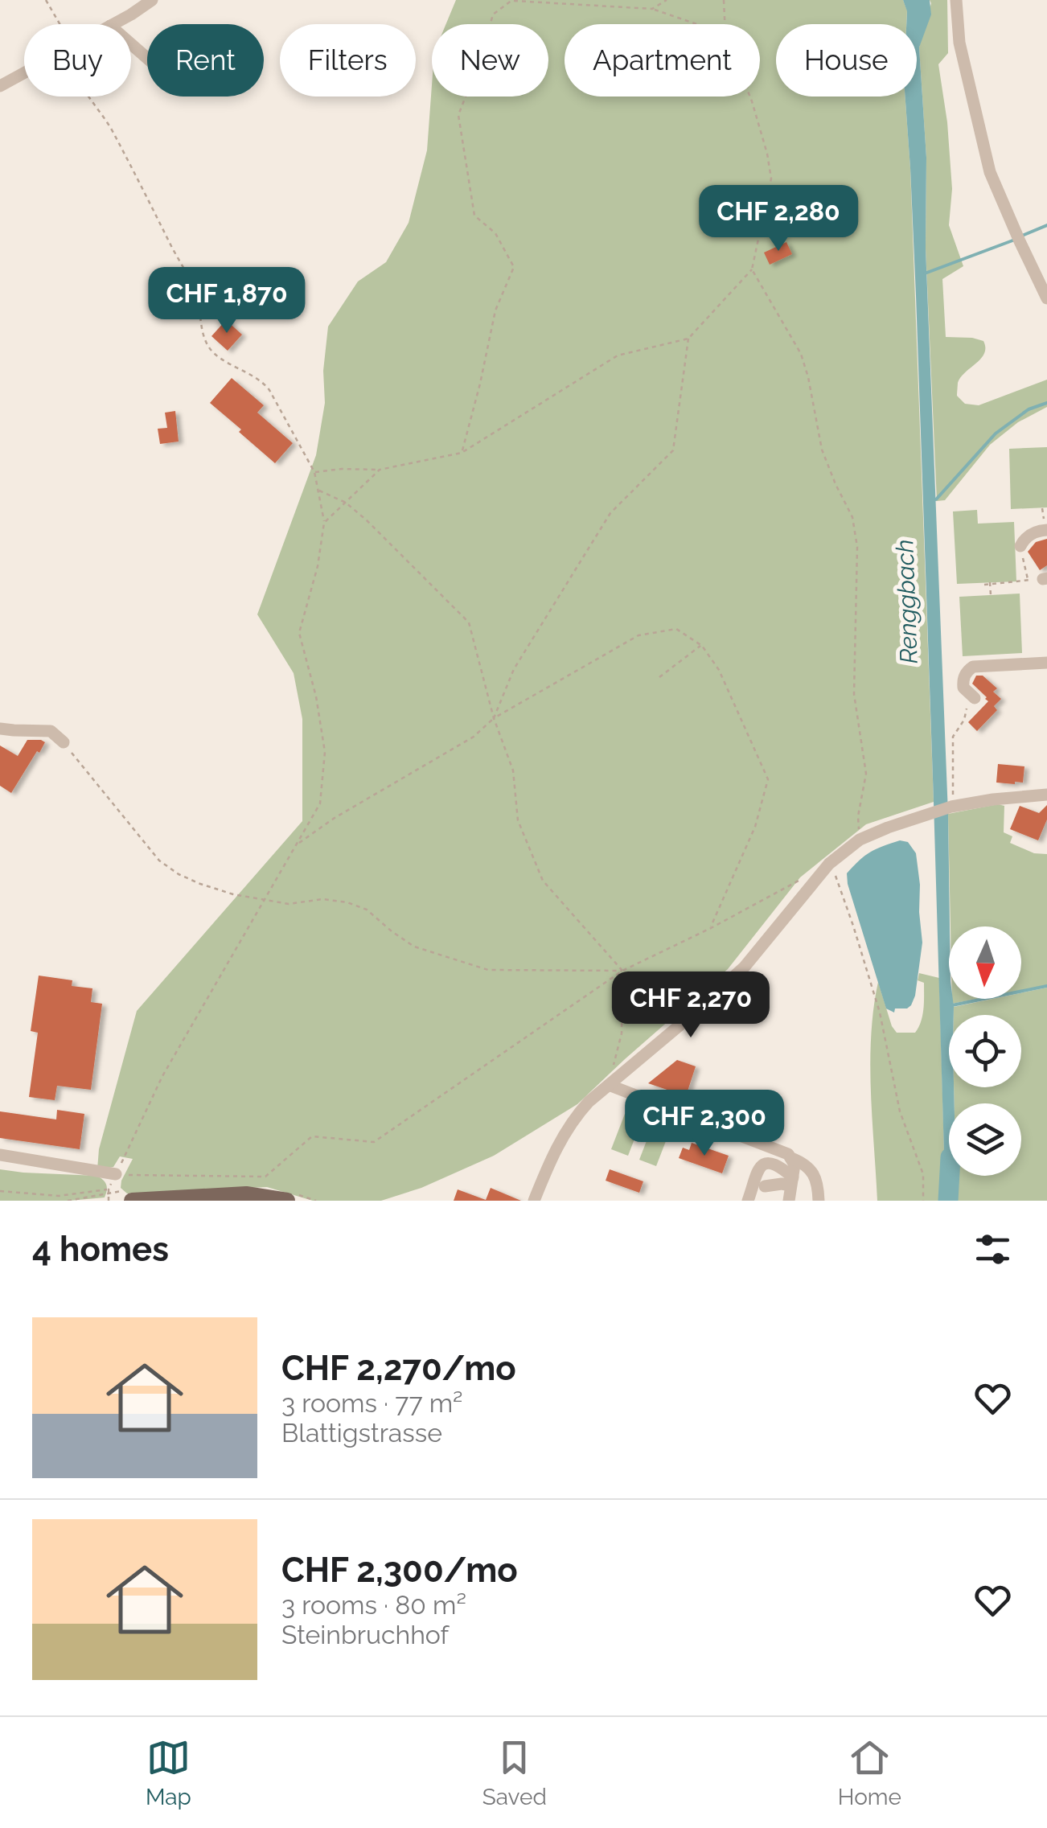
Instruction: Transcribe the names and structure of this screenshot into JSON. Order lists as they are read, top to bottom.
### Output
{
  "water": ["Renggbach"],
  "north": "bottom",
  "page": {
    "chip": [
      "Buy",
      "Rent",
      "Filters",
      "New",
      "Apartment",
      "House"
    ],
    "price": [
      "CHF 2,280",
      "CHF 1,870",
      "CHF 2,270",
      "CHF 2,300"
    ],
    "heading": "4 homes",
    "list": [
      {
        "name": "CHF 2,270/mo",
        "note": "3 rooms · 77 m² · Blattigstrasse"
      },
      {
        "name": "CHF 2,300/mo",
        "note": "3 rooms · 80 m² · Steinbruchhof"
      }
    ],
    "tabs": ["Map", "Saved", "Home"]
  }
}
